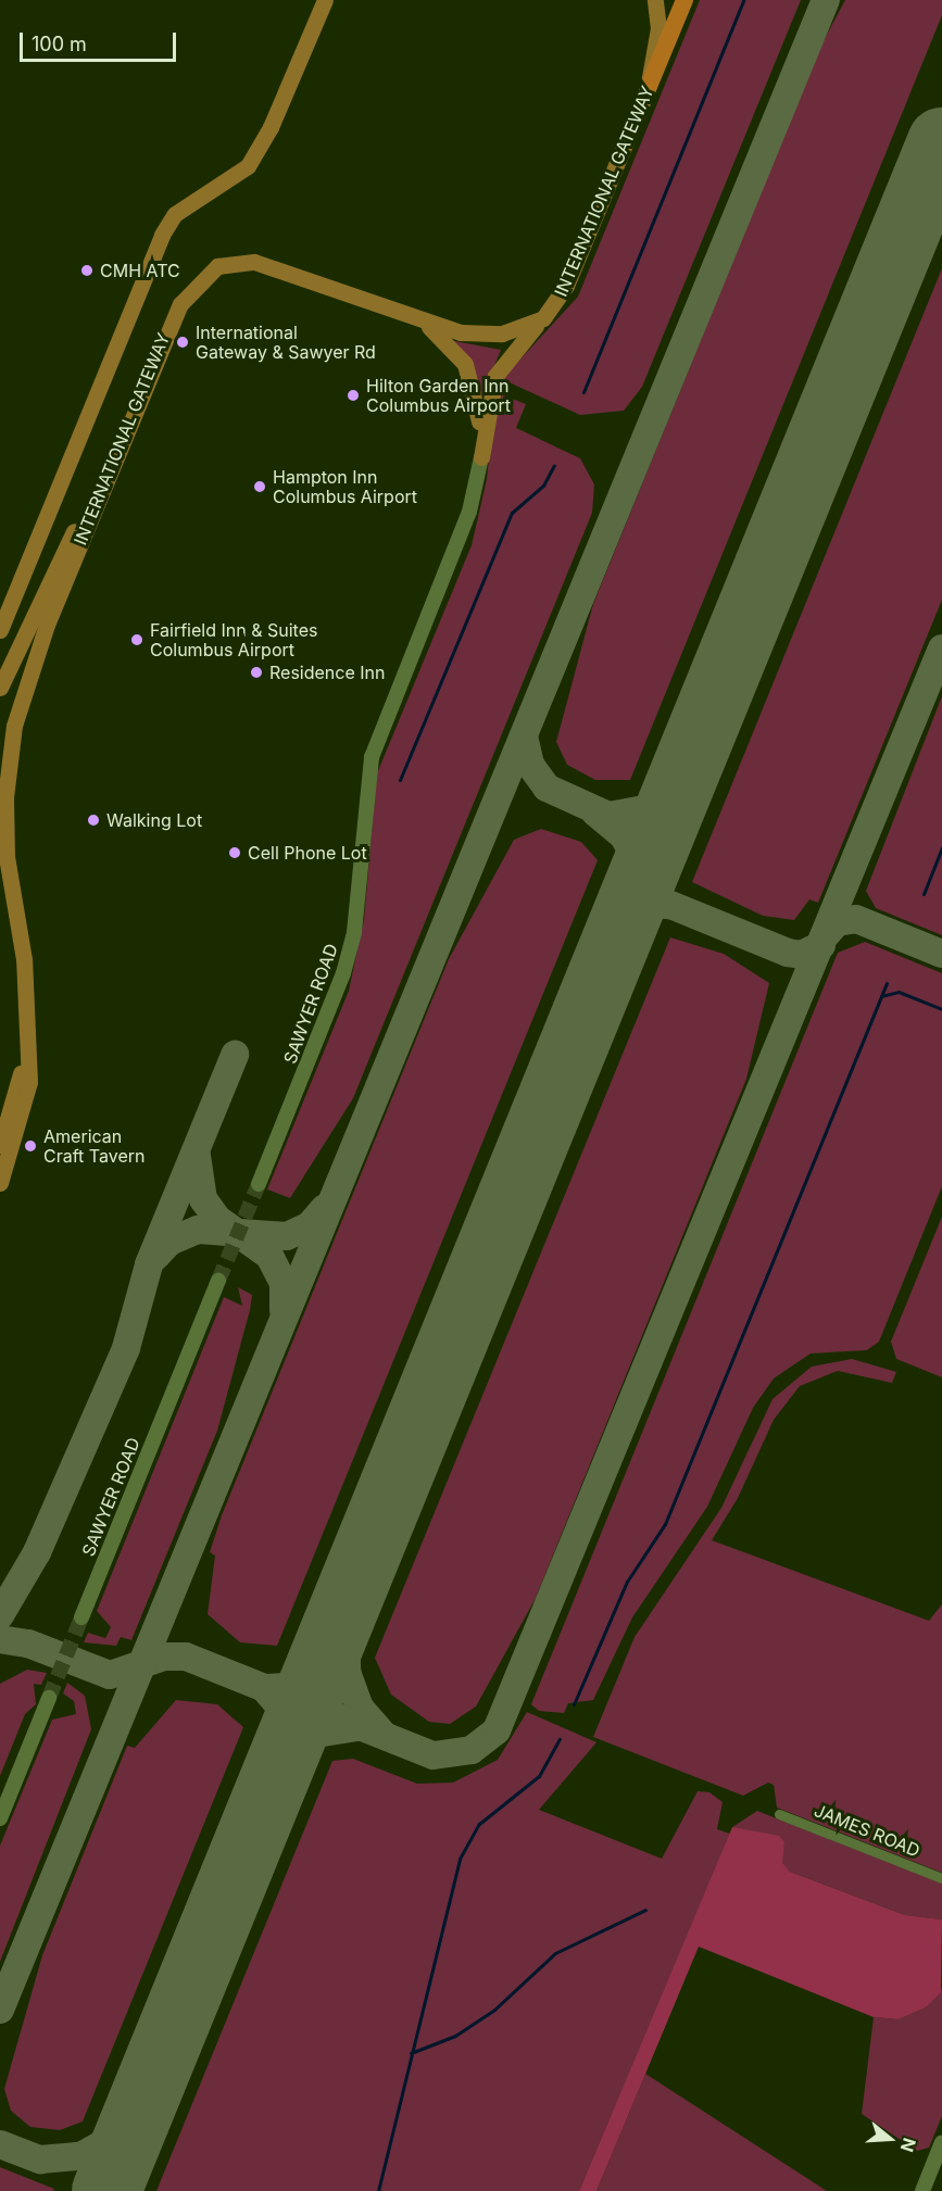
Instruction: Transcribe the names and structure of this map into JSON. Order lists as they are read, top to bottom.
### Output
{
  "streets": {
    "highway": ["INTERNATIONAL GATEWAY"],
    "street": ["SAWYER ROAD", "JAMES ROAD"]
  },
  "places": [
    "CMH ATC",
    "International Gateway & Sawyer Rd",
    "Hilton Garden Inn Columbus Airport",
    "Hampton Inn Columbus Airport",
    "Fairfield Inn & Suites Columbus Airport",
    "Residence Inn",
    "Walking Lot",
    "Cell Phone Lot",
    "American Craft Tavern"
  ],
  "scale_bar": "100 m",
  "north": "right"
}
